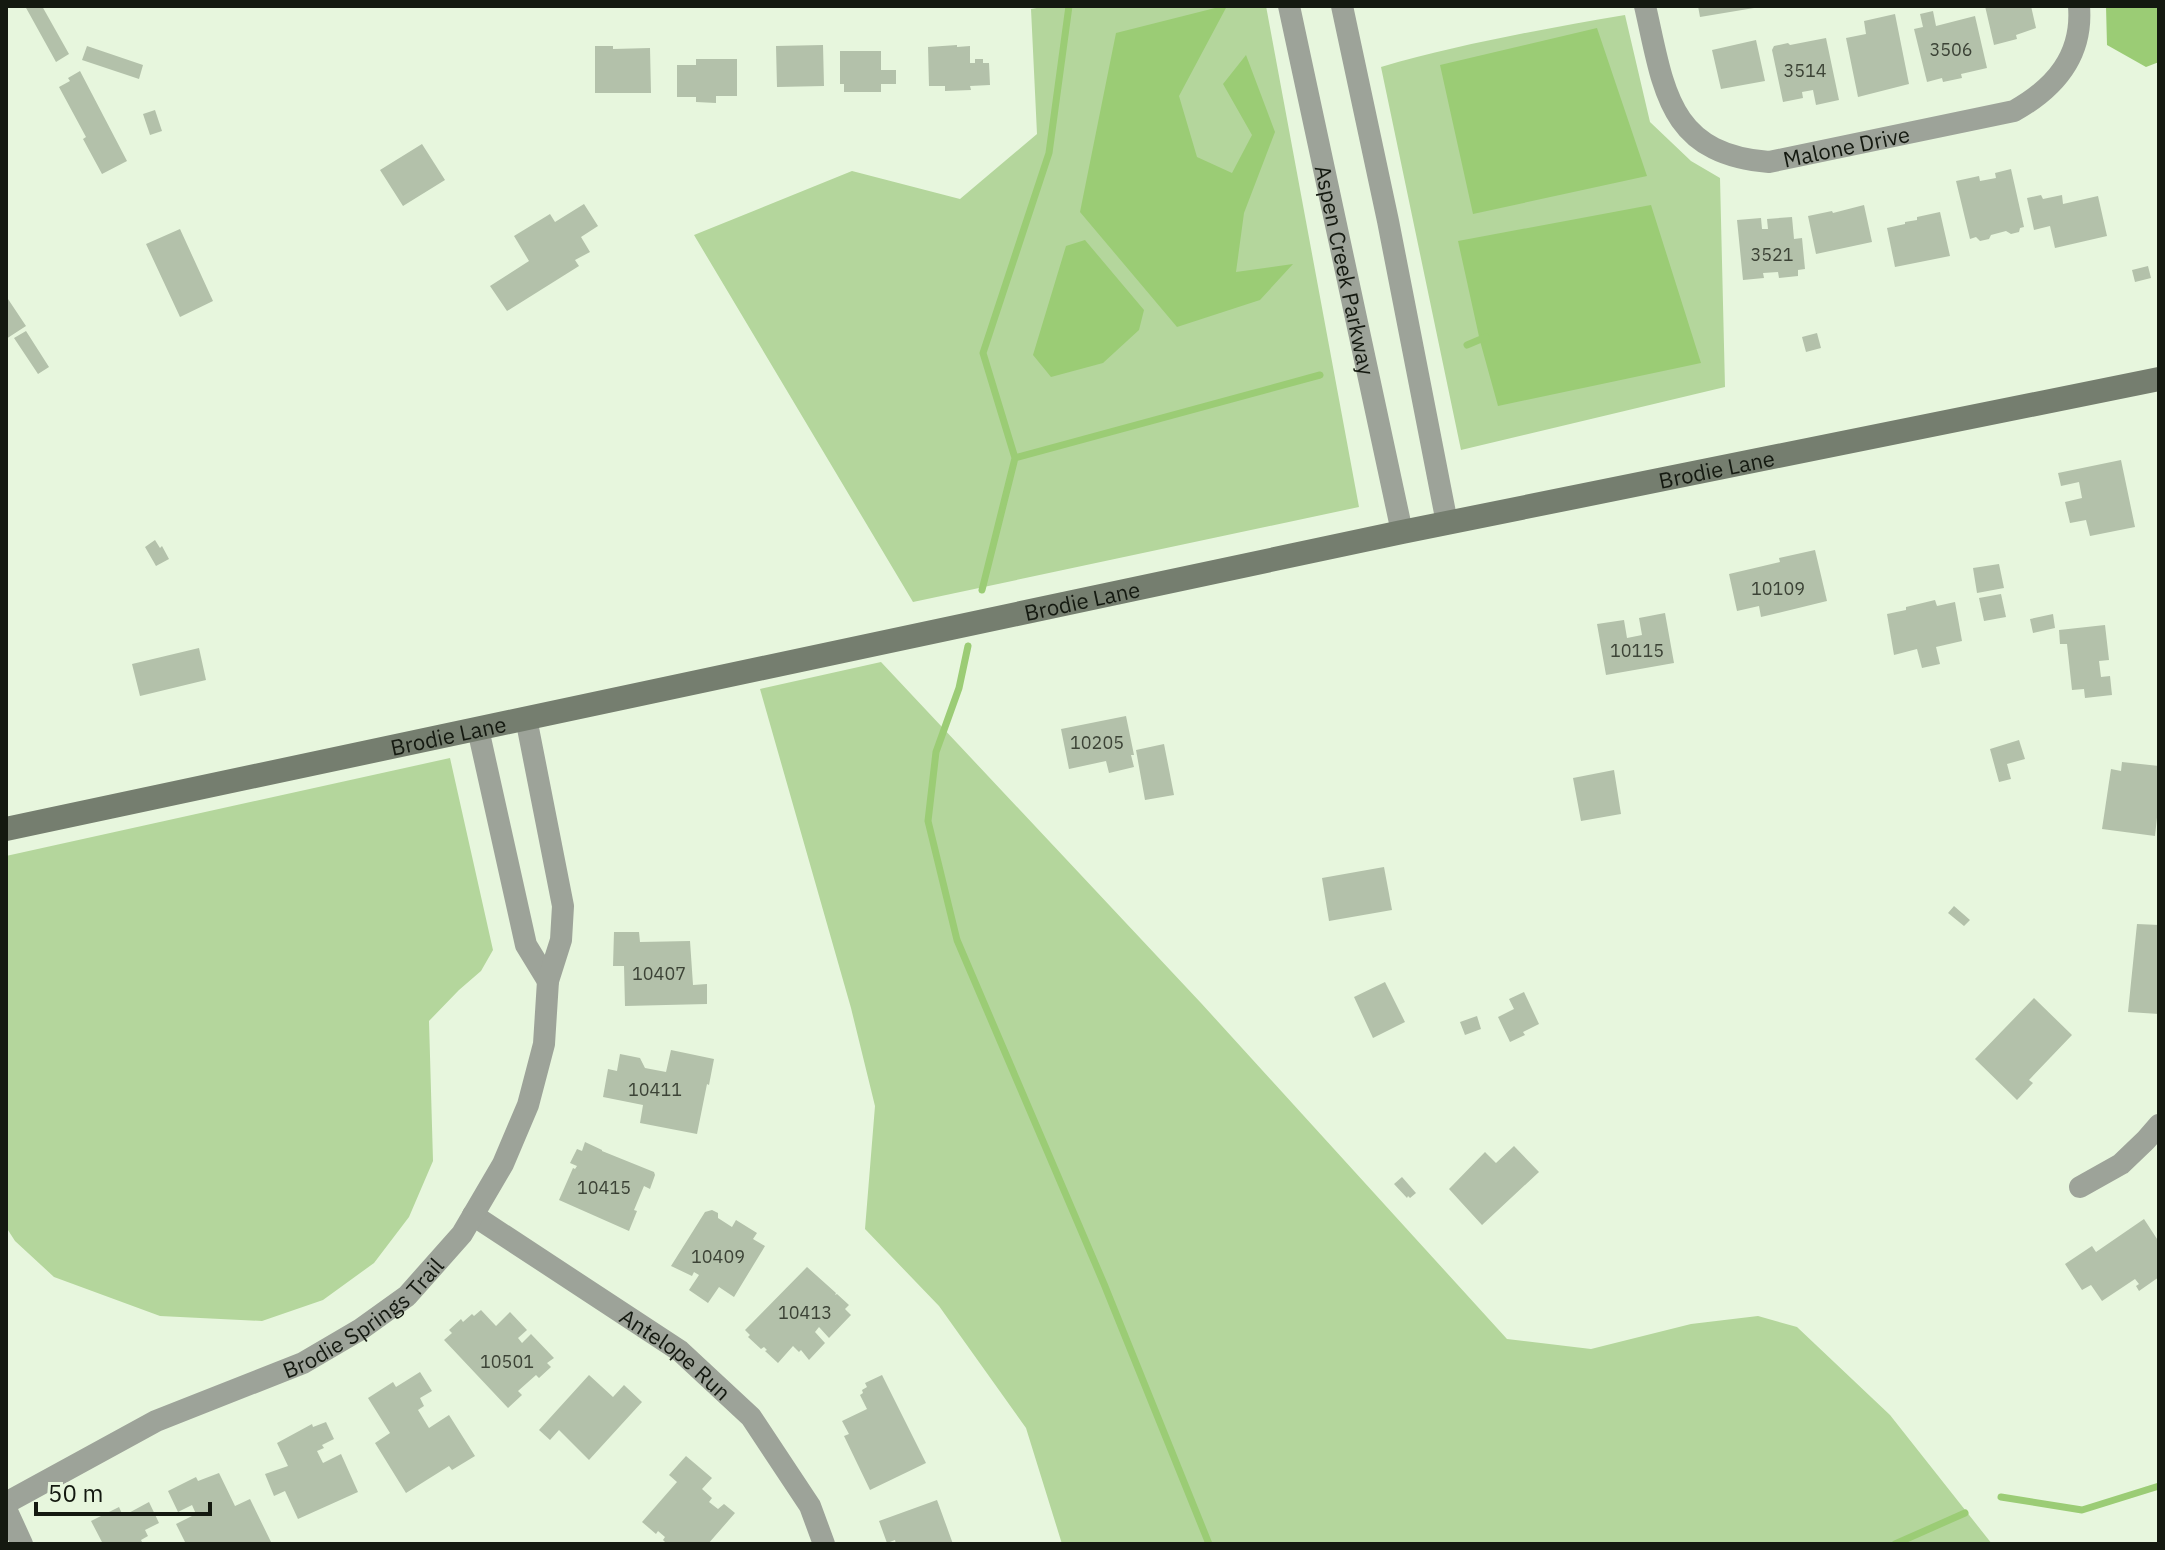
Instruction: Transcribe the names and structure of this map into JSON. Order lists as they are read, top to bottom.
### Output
{
  "streets": {
    "main road": ["Brodie Lane"],
    "street": [
      "Malone Drive",
      "Aspen Creek Parkway",
      "Brodie Springs Trail",
      "Antelope Run"
    ]
  },
  "crossings": [
    ["Aspen Creek Parkway", "Brodie Lane"],
    ["Brodie Lane", "Brodie Springs Trail"],
    ["Brodie Springs Trail", "Antelope Run"]
  ],
  "house_numbers": [
    "3506",
    "3514",
    "3521",
    "10109",
    "10115",
    "10205",
    "10407",
    "10411",
    "10415",
    "10409",
    "10413",
    "10501"
  ],
  "scale_bar": "50 m"
}
